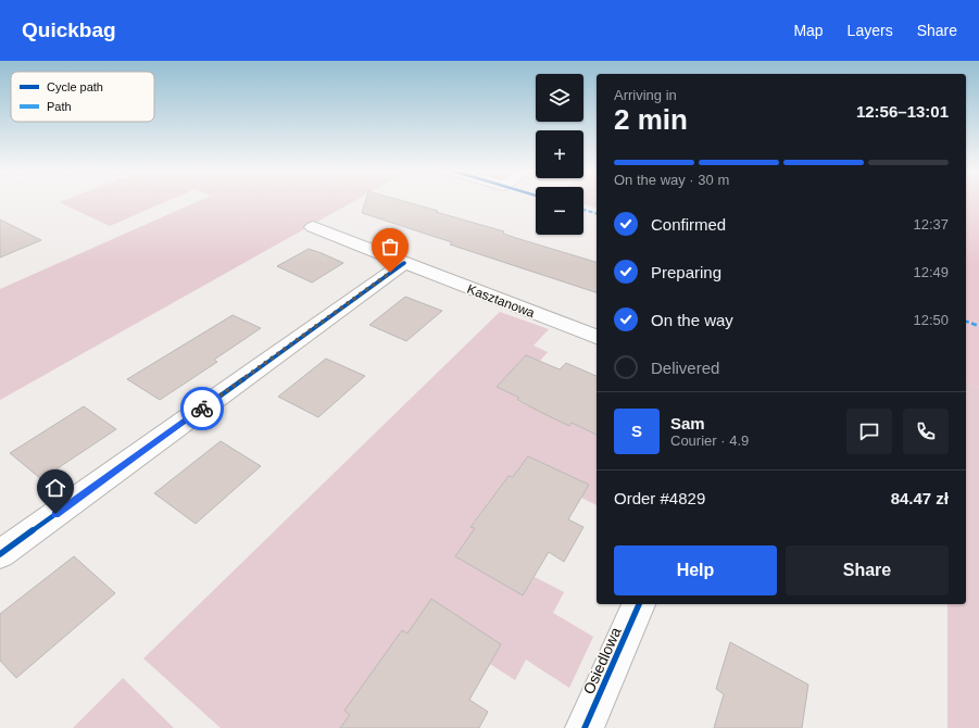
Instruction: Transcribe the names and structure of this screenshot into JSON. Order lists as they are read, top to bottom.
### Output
{
  "streets": {
    "street": ["Kasztanowa", "Osiedlowa"]
  },
  "legend": ["Cycle path", "Path"],
  "page": {
    "header": "Quickbag",
    "nav": ["Map", "Layers", "Share"],
    "map_buttons": ["+", "−"],
    "heading": ["2 min", "Arriving in", "12:56–13:01"],
    "panel": [
      "Sam",
      "Courier · 4.9",
      "Order #4829",
      "84.47 zł"
    ],
    "bar": "On the way · 30 m",
    "list": [
      ["Confirmed", "12:37"],
      ["Preparing", "12:49"],
      ["On the way", "12:50"],
      "Delivered"
    ],
    "round": "S",
    "buttons": ["Help", "Share"]
  }
}
